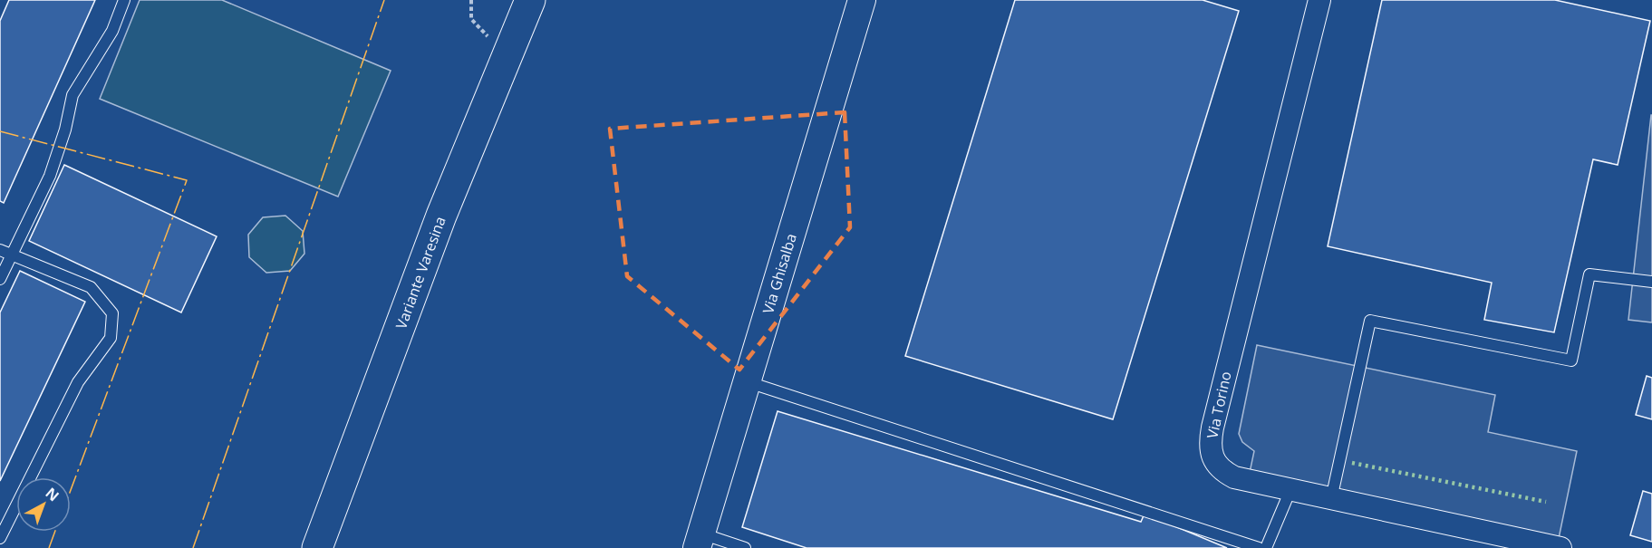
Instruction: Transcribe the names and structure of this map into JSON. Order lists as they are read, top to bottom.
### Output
{
  "streets": {
    "main road": ["Variante Varesina"],
    "street": ["Via Ghisalba", "Via Torino"]
  },
  "north": "top right"
}
